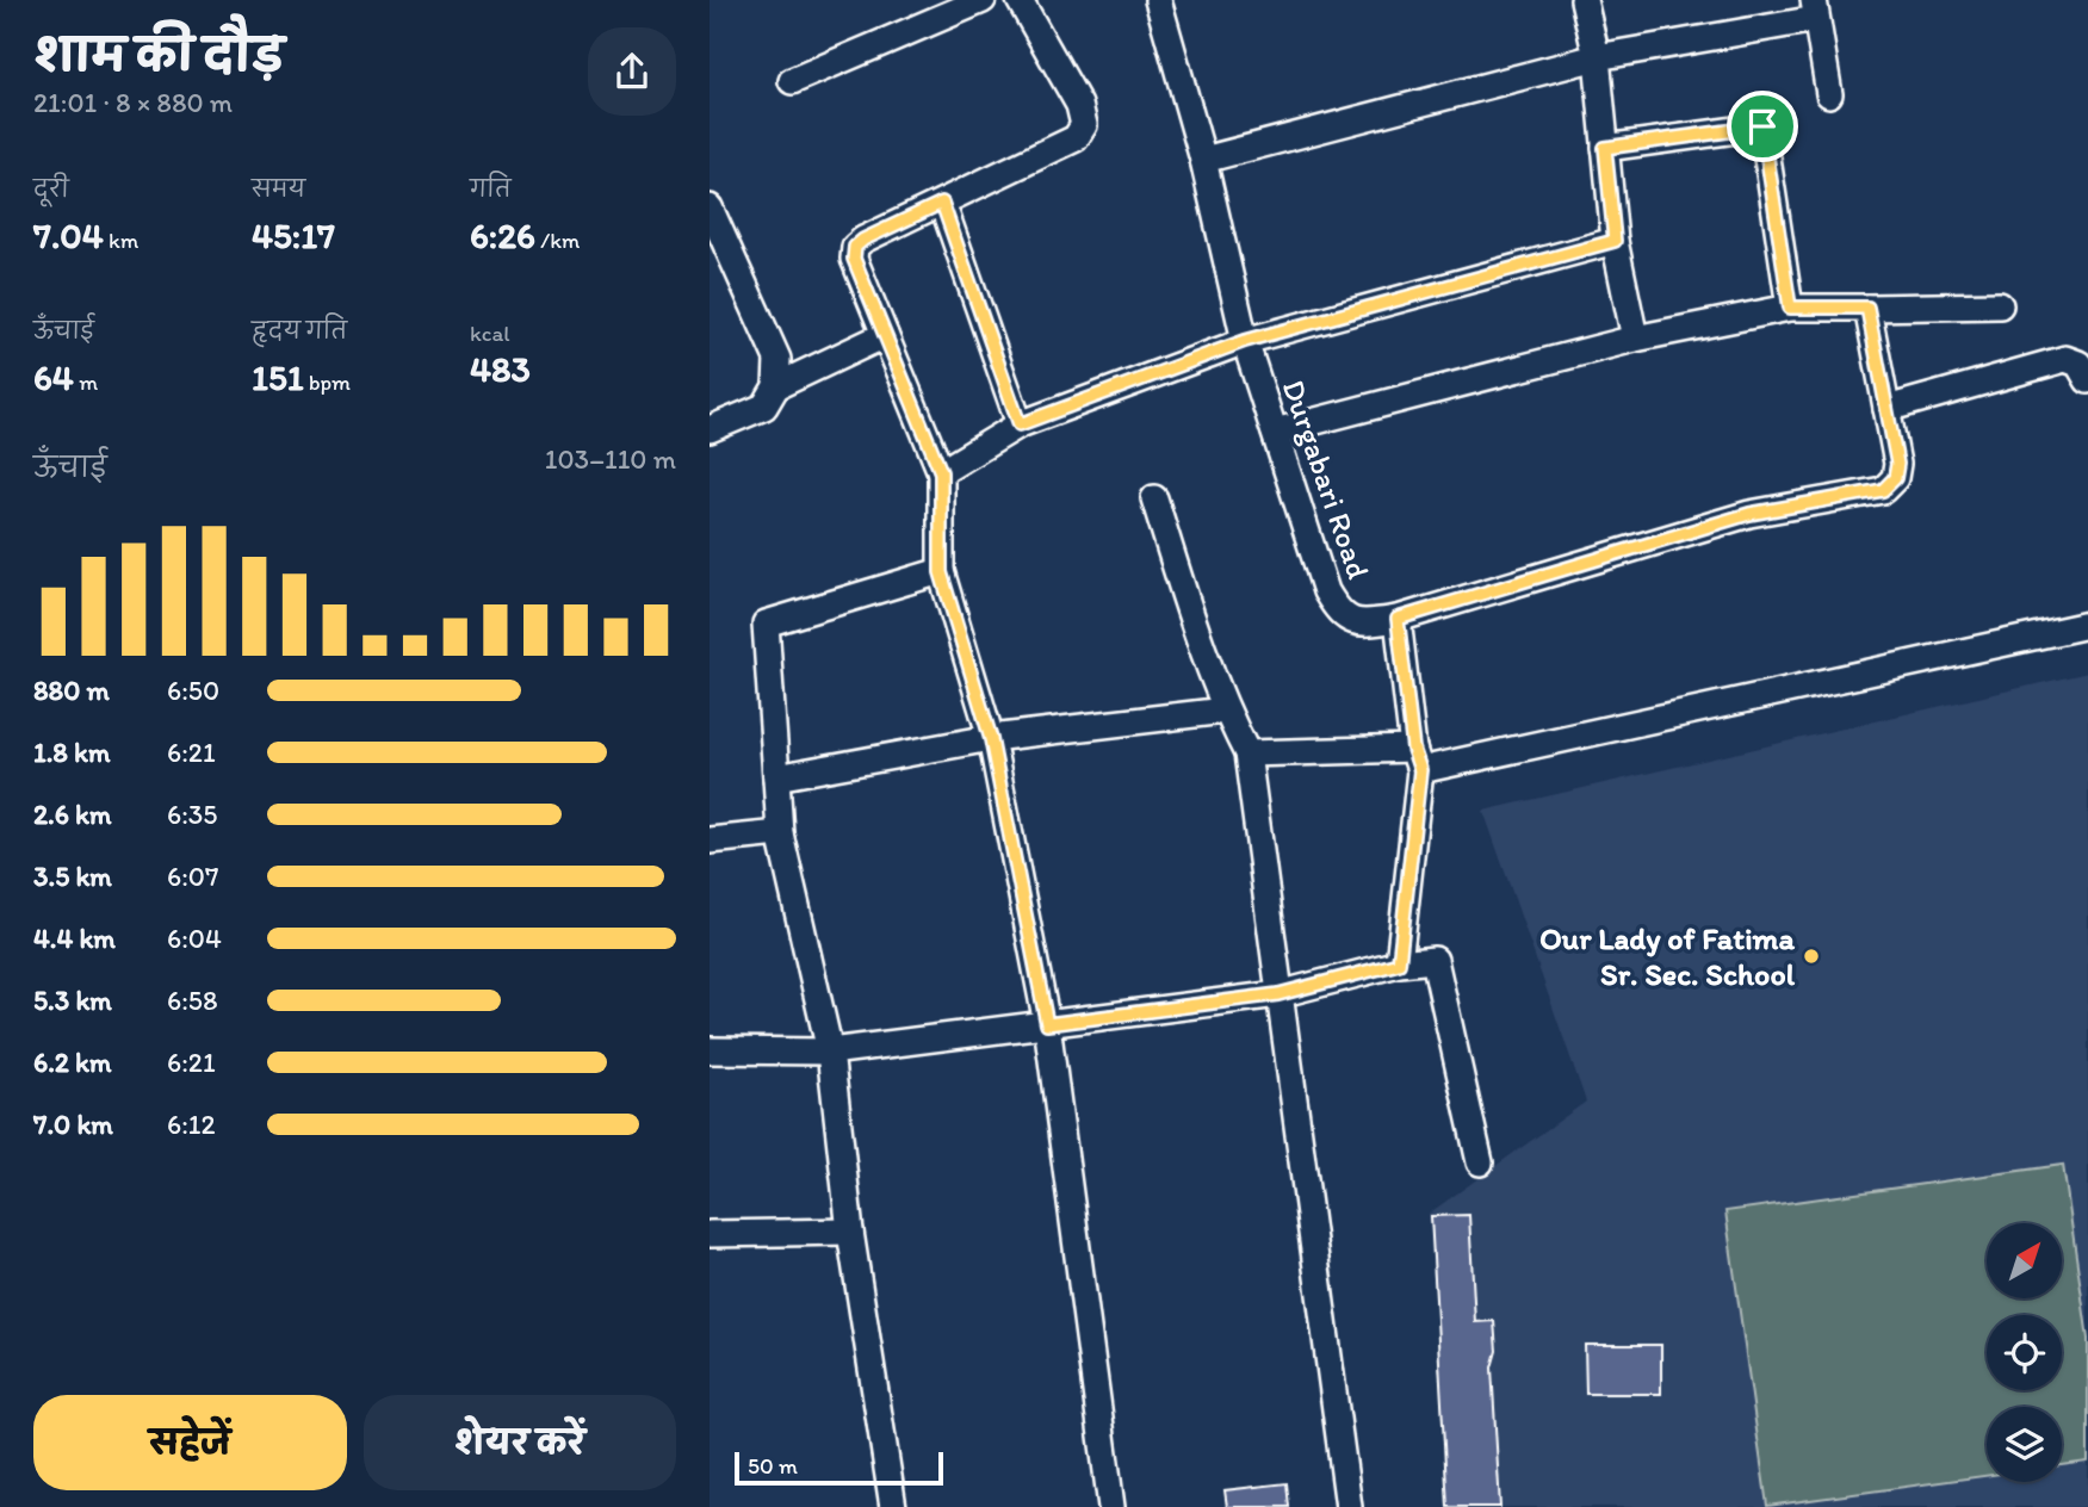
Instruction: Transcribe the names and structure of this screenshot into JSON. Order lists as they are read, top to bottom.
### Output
{
  "streets": {
    "street": ["Durgabari Road"]
  },
  "places": ["Our Lady of Fatima Sr. Sec. School"],
  "scale_bar": "50 m",
  "north": "top right",
  "page": {
    "heading": ["शाम की दौड़", "21:01 · 8 × 880 m"],
    "stats": [
      ["दूरी", "7.04 km"],
      ["समय", "45:17"],
      ["गति", "6:26 /km"],
      ["ऊँचाई", "64 m"],
      ["हृदय गति", "151 bpm"],
      ["kcal", "483"]
    ],
    "chart": ["ऊँचाई", "103–110 m"],
    "list": [
      {
        "name": "880 m",
        "note": "6:50"
      },
      {
        "name": "1.8 km",
        "note": "6:21"
      },
      {
        "name": "2.6 km",
        "note": "6:35"
      },
      {
        "name": "3.5 km",
        "note": "6:07"
      },
      {
        "name": "4.4 km",
        "note": "6:04"
      },
      {
        "name": "5.3 km",
        "note": "6:58"
      },
      {
        "name": "6.2 km",
        "note": "6:21"
      },
      {
        "name": "7.0 km",
        "note": "6:12"
      }
    ],
    "buttons": ["सहेजें", "शेयर करें"],
    "scale": "50 m"
  }
}
